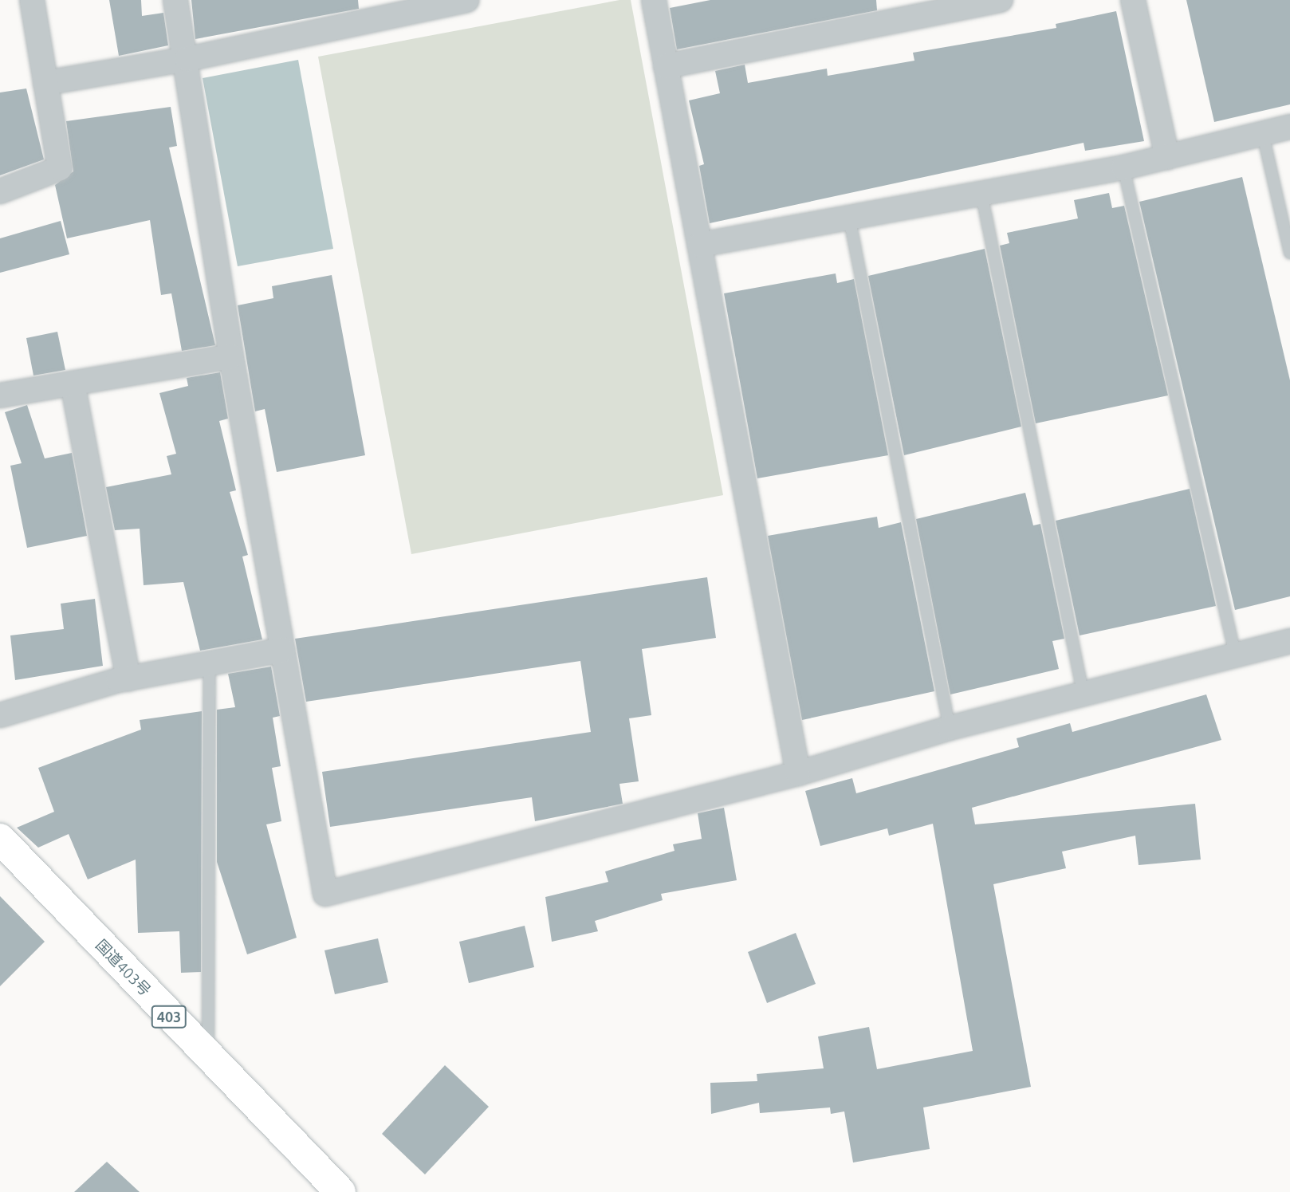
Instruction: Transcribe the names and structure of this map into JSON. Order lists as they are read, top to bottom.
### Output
{
  "streets": {
    "highway": ["国道403号", "403"]
  }
}
